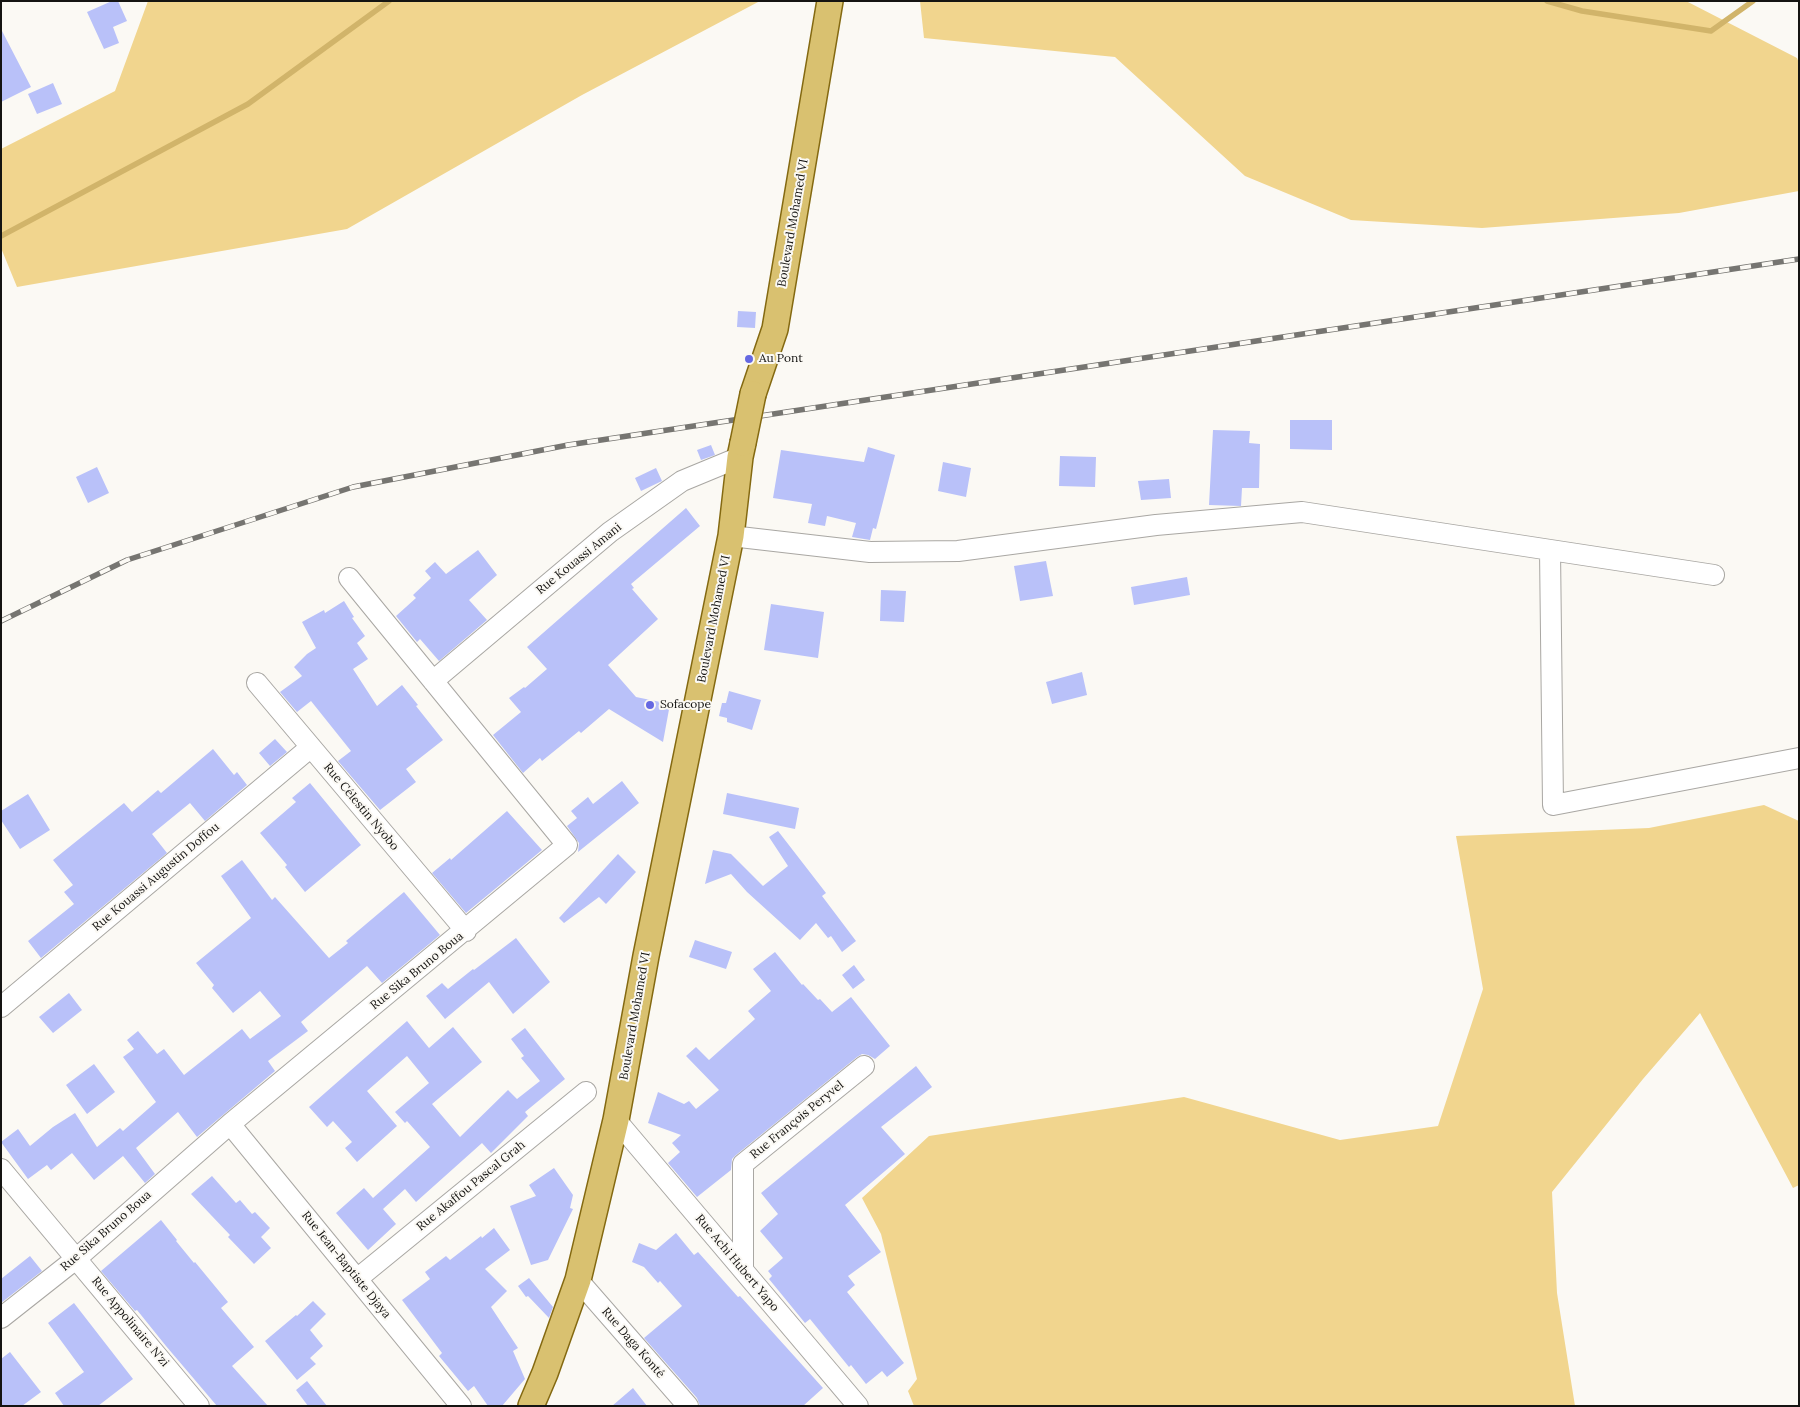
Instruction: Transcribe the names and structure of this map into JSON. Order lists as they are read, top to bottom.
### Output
{
  "streets": {
    "main road": ["Boulevard Mohamed VI"],
    "street": [
      "Rue Kouassi Amani",
      "Rue Célestin Nyobo",
      "Rue Kouassi Augustin Doffou",
      "Rue Sika Bruno Boua",
      "Rue François Peryvel",
      "Rue Akaffou Pascal Grah",
      "Rue Achi Hubert Yapo",
      "Rue Jean-Baptiste Djaya",
      "Rue Appolinaire N'zi",
      "Rue Daga Konté"
    ]
  },
  "crossings": [
    ["Boulevard Mohamed VI", "Rue Kouassi Amani"],
    ["Boulevard Mohamed VI", "Rue Achi Hubert Yapo"],
    ["Boulevard Mohamed VI", "Rue Daga Konté"],
    ["Rue Kouassi Amani", "Rue Sika Bruno Boua"],
    ["Rue Célestin Nyobo", "Rue Kouassi Augustin Doffou"],
    ["Rue Célestin Nyobo", "Rue Sika Bruno Boua"],
    ["Rue Sika Bruno Boua", "Rue Jean-Baptiste Djaya"],
    ["Rue Sika Bruno Boua", "Rue Appolinaire N'zi"],
    ["Rue François Peryvel", "Rue Achi Hubert Yapo"],
    ["Rue Akaffou Pascal Grah", "Rue Jean-Baptiste Djaya"]
  ],
  "places": ["Au Pont", "Sofacope"]
}
